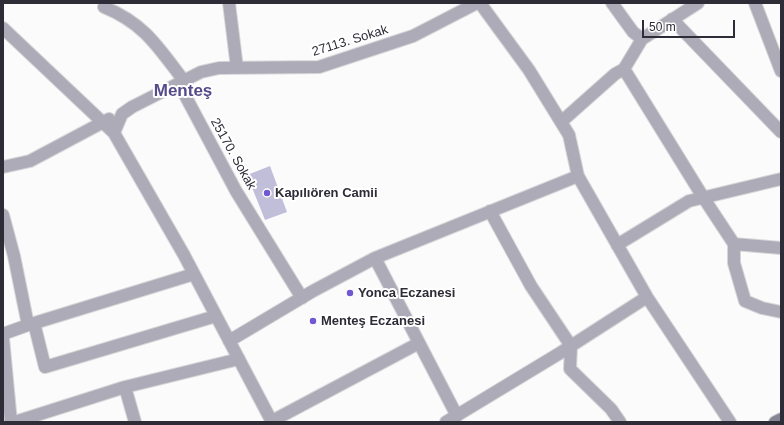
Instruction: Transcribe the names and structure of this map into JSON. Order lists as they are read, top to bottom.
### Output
{
  "streets": {
    "street": ["27113. Sokak", "25170. Sokak"]
  },
  "crossings": [
    ["27113. Sokak", "25170. Sokak"]
  ],
  "districts": ["Menteş"],
  "places": ["Kapılıören Camii", "Yonca Eczanesi", "Menteş Eczanesi"],
  "scale_bar": "50 m"
}
